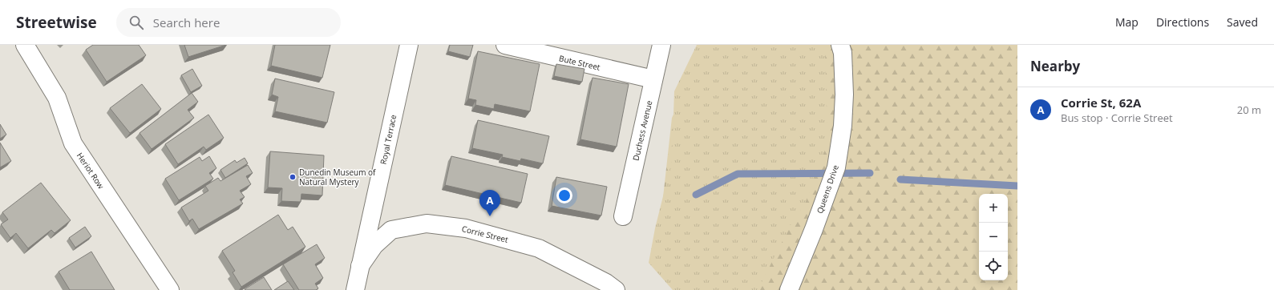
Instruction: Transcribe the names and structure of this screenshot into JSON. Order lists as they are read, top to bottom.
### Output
{
  "streets": {
    "street": [
      "Bute Street",
      "Duchess Avenue",
      "Royal Terrace",
      "Heriot Row",
      "Queens Drive",
      "Corrie Street"
    ]
  },
  "crossings": [
    ["Bute Street", "Duchess Avenue"],
    ["Royal Terrace", "Corrie Street"]
  ],
  "places": ["Dunedin Museum of Natural Mystery"],
  "page": {
    "header": "Streetwise",
    "search": "Search here",
    "nav": ["Map", "Directions", "Saved"],
    "heading": "Nearby",
    "list": [
      {
        "mark": "A",
        "name": "Corrie St, 62A",
        "note": "Bus stop · Corrie Street",
        "value": "20 m"
      }
    ],
    "pins": "A",
    "map_buttons": ["+", "−"]
  }
}
